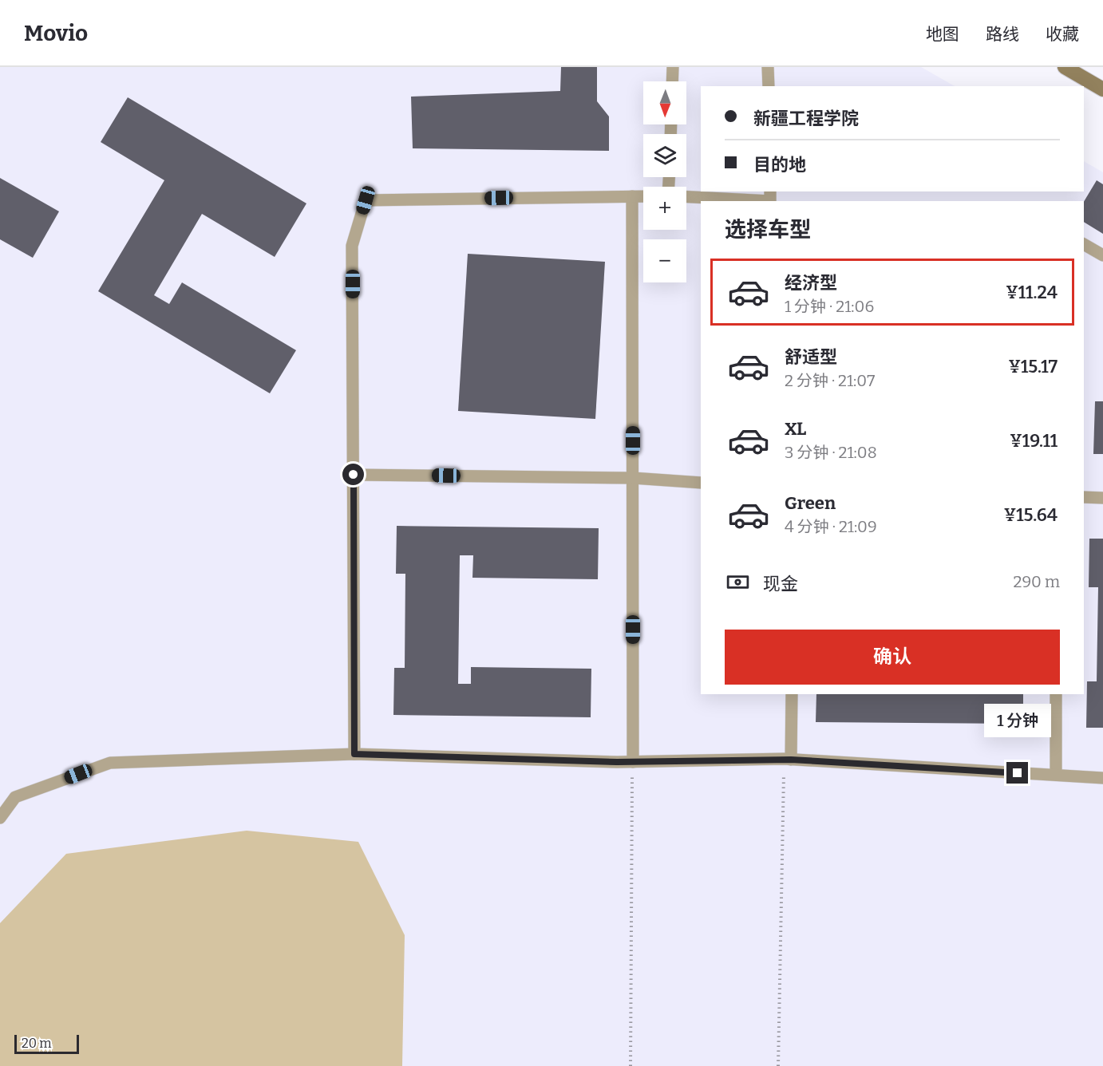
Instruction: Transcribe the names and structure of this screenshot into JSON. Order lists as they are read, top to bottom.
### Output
{
  "scale_bar": "20 m",
  "north": "bottom",
  "page": {
    "header": "Movio",
    "nav": ["地图", "路线", "收藏"],
    "map_buttons": ["+", "−"],
    "banner": ["新疆工程学院", "目的地"],
    "heading": "选择车型",
    "list": [
      {
        "name": "经济型",
        "note": "1 分钟 · 21:06",
        "value": "¥11.24"
      },
      {
        "name": "舒适型",
        "note": "2 分钟 · 21:07",
        "value": "¥15.17"
      },
      {
        "name": "XL",
        "note": "3 分钟 · 21:08",
        "value": "¥19.11"
      },
      {
        "name": "Green",
        "note": "4 分钟 · 21:09",
        "value": "¥15.64"
      }
    ],
    "pay": ["现金", "290 m"],
    "buttons": "确认",
    "bubble": "1 分钟",
    "scale": "20 m"
  }
}
